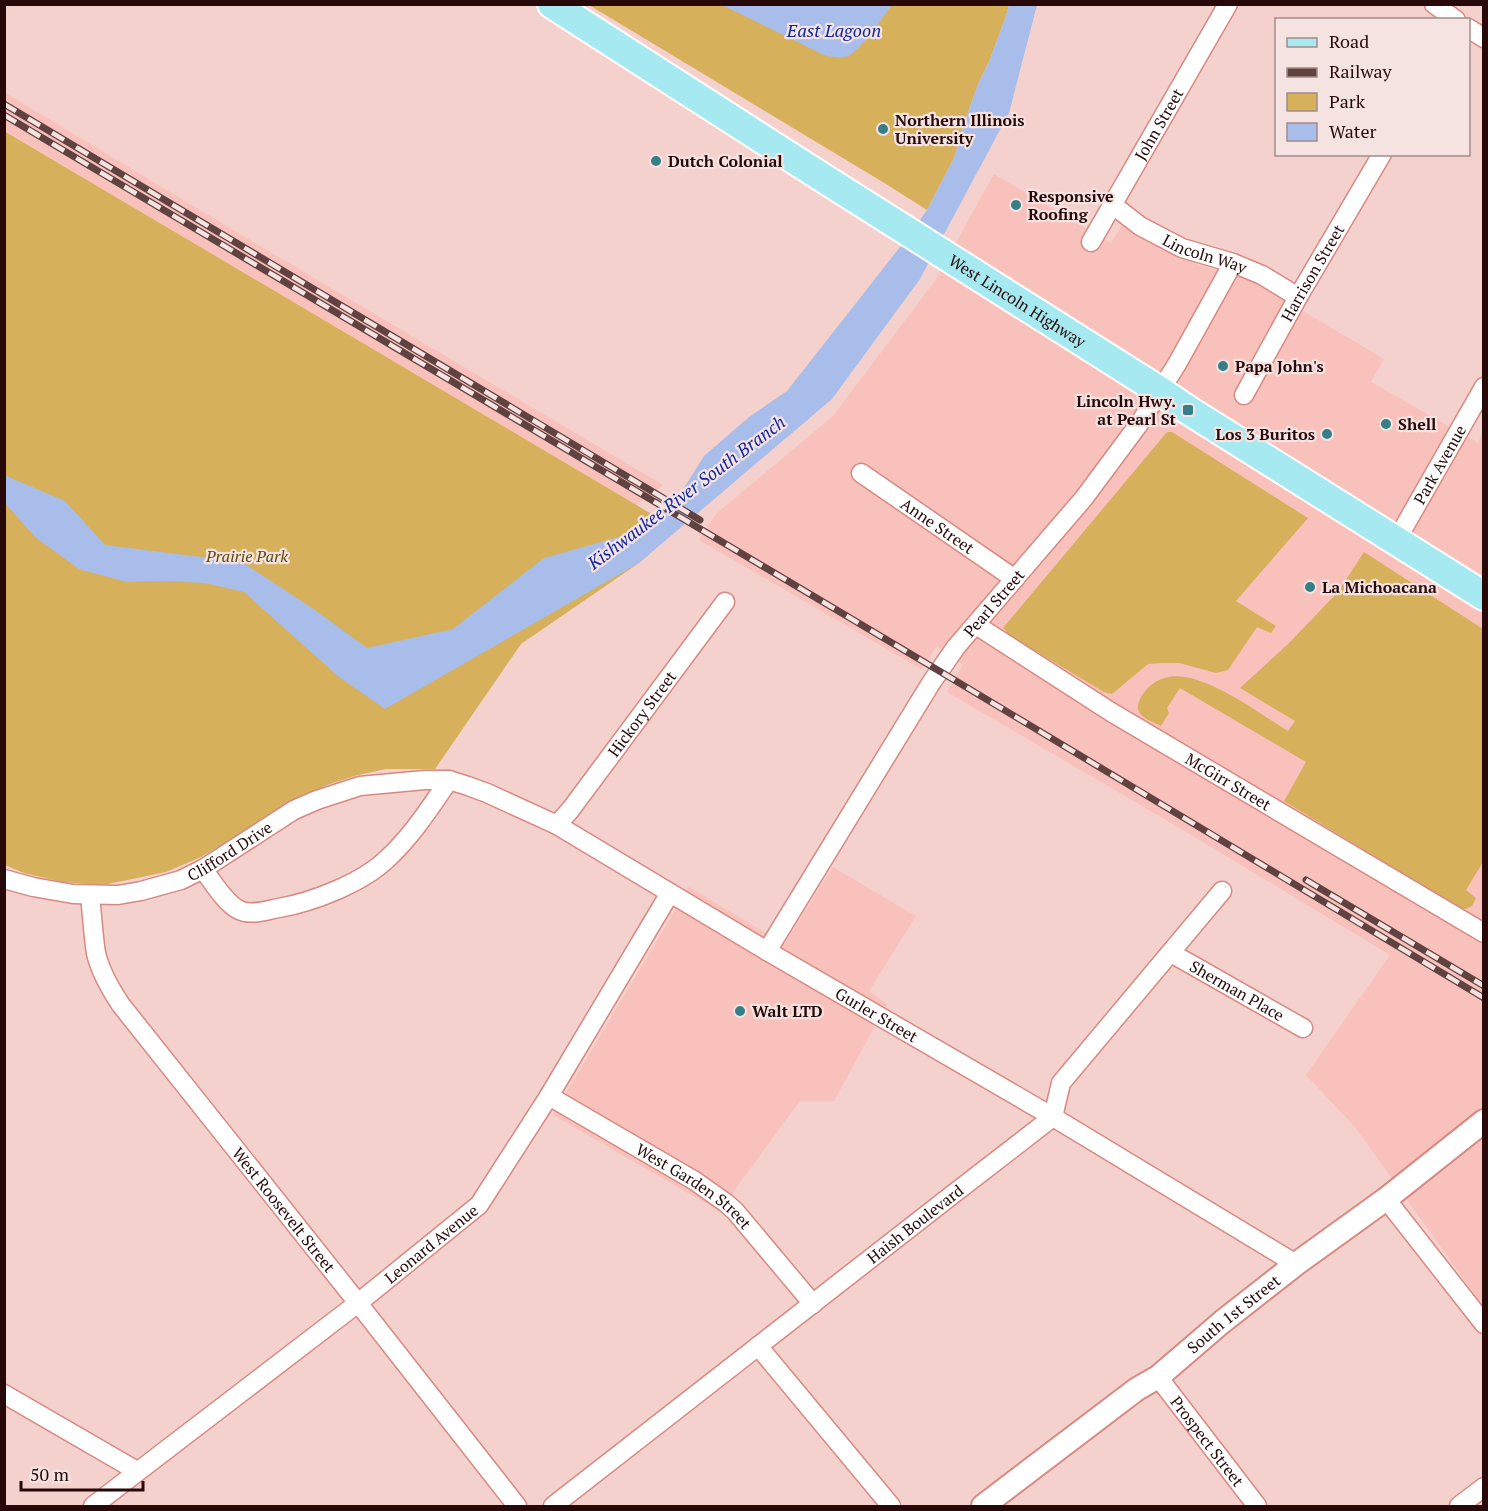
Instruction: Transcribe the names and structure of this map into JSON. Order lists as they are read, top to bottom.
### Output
{
  "streets": {
    "main road": ["West Lincoln Highway"],
    "street": [
      "John Street",
      "Lincoln Way",
      "Harrison Street",
      "Park Avenue",
      "Anne Street",
      "Pearl Street",
      "Hickory Street",
      "McGirr Street",
      "Clifford Drive",
      "Sherman Place",
      "Gurler Street",
      "West Garden Street",
      "West Roosevelt Street",
      "Haish Boulevard",
      "Leonard Avenue",
      "South 1st Street",
      "Prospect Street"
    ]
  },
  "crossings": [
    ["John Street", "Lincoln Way"],
    ["Lincoln Way", "Harrison Street"],
    ["Lincoln Way", "Pearl Street"],
    ["West Lincoln Highway", "Park Avenue"],
    ["West Lincoln Highway", "Pearl Street"],
    ["Anne Street", "Pearl Street"],
    ["Pearl Street", "McGirr Street"],
    ["Pearl Street", "Gurler Street"],
    ["Hickory Street", "Gurler Street"],
    ["Clifford Drive", "Gurler Street"],
    ["Clifford Drive", "West Roosevelt Street"],
    ["Gurler Street", "Haish Boulevard"],
    ["Gurler Street", "Leonard Avenue"],
    ["Gurler Street", "South 1st Street"],
    ["West Garden Street", "Haish Boulevard"],
    ["West Garden Street", "Leonard Avenue"],
    ["West Roosevelt Street", "Leonard Avenue"],
    ["South 1st Street", "Prospect Street"]
  ],
  "water": ["East Lagoon", "Kishwaukee River South Branch"],
  "parks": ["Prairie Park"],
  "places": {
    "other": [
      "Northern Illinois University",
      "Dutch Colonial",
      "Responsive Roofing",
      "Papa John's",
      "Shell",
      "Los 3 Buritos",
      "La Michoacana",
      "Walt LTD"
    ],
    "transit": ["Lincoln Hwy. at Pearl St"]
  },
  "legend": [
    "Road",
    "Railway",
    "Park",
    "Water"
  ],
  "scale_bar": "50 m"
}
